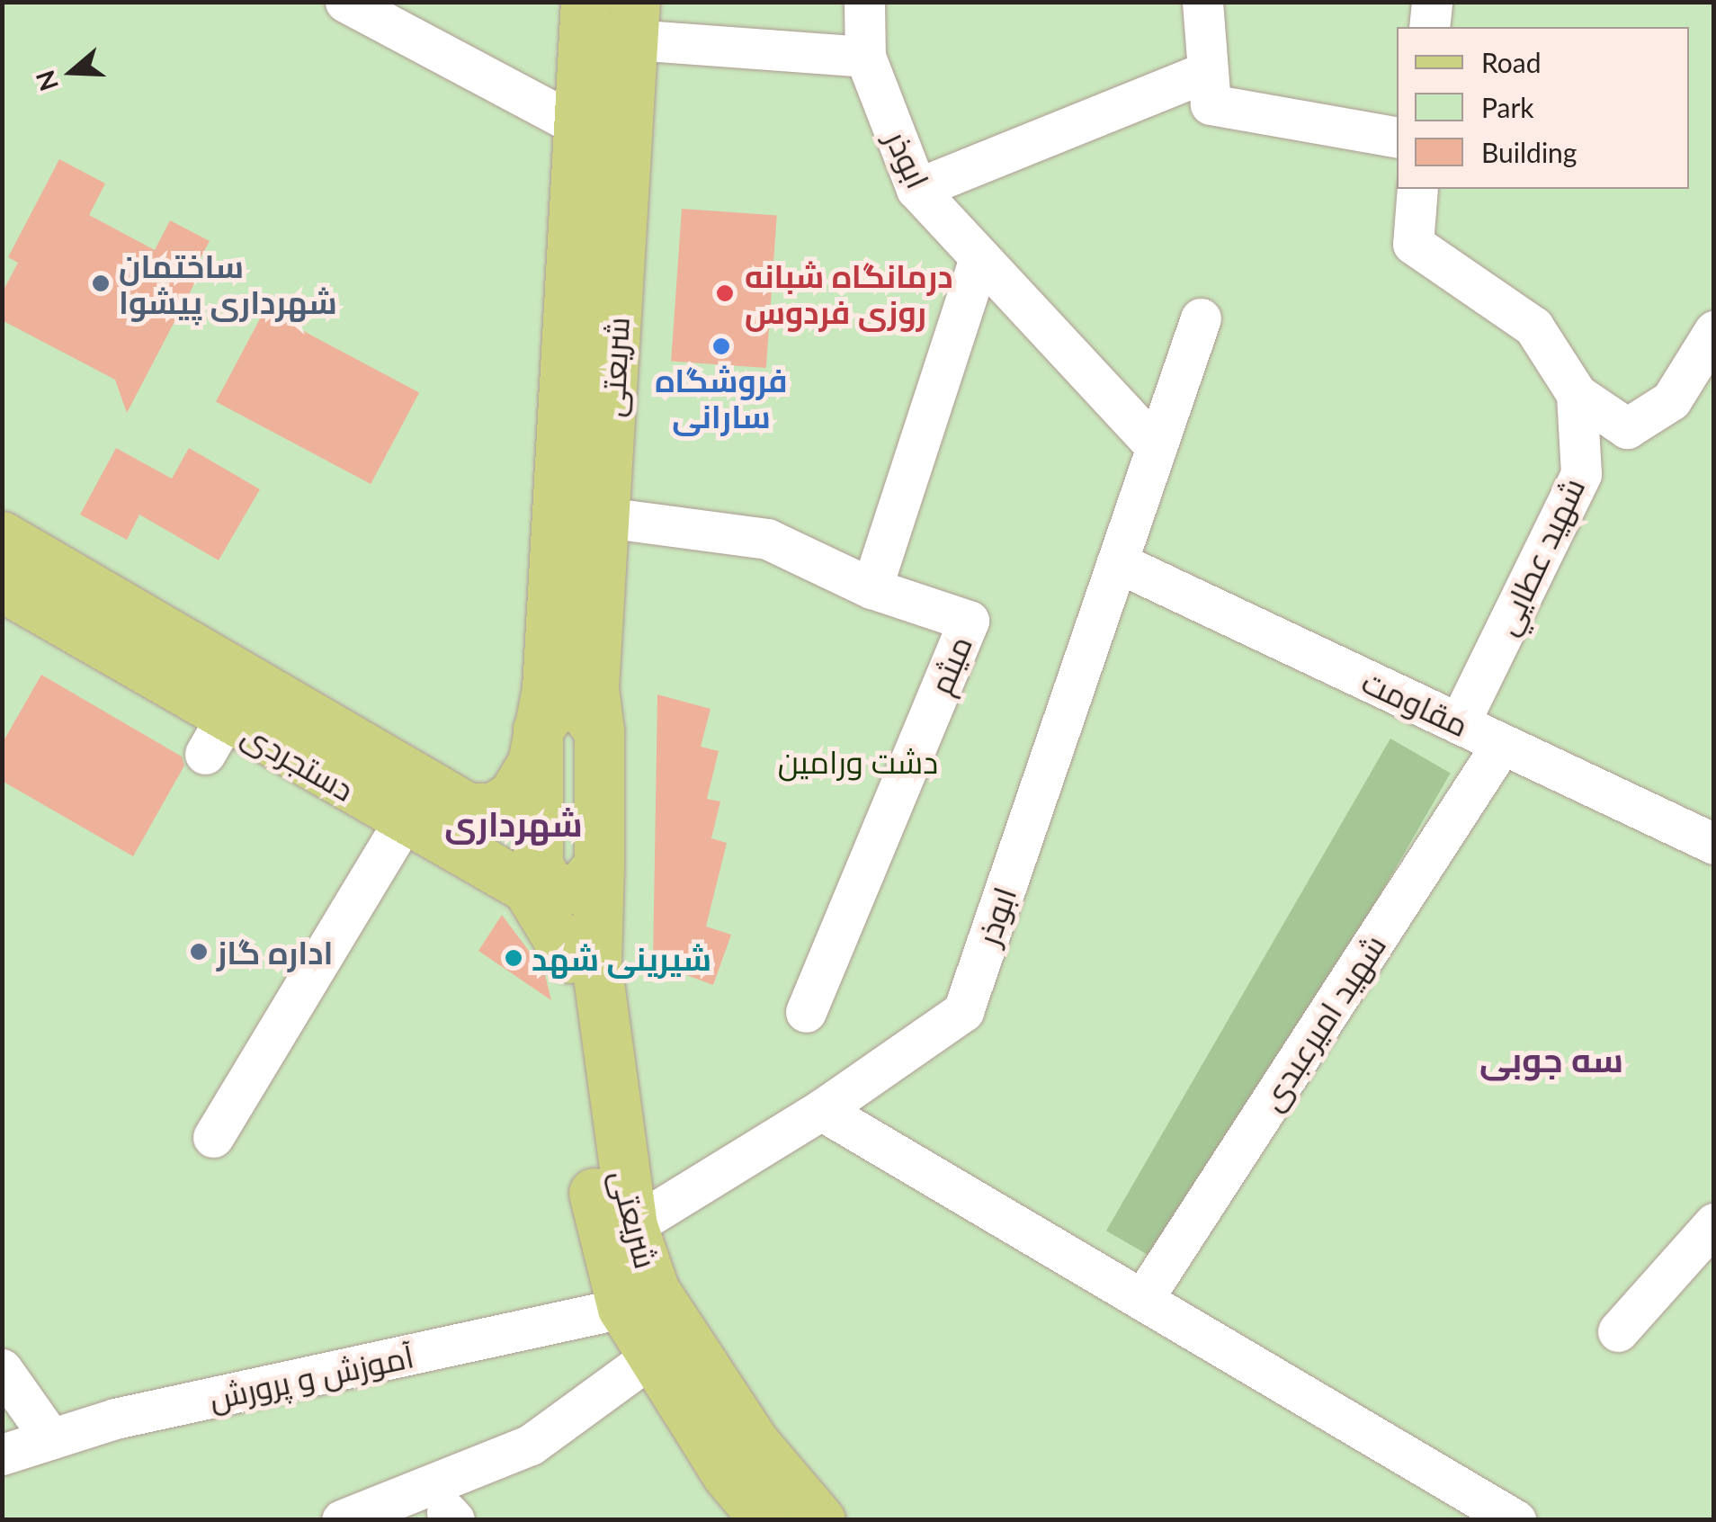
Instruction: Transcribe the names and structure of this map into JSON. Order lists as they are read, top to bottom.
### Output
{
  "streets": {
    "main road": ["شریعتی", "دستجردی"],
    "street": [
      "ابوذر",
      "شهيد عطايي",
      "میثم",
      "مقاومت",
      "شهید امیرعبدی",
      "آموزش و پرورش"
    ]
  },
  "crossings": [
    ["ابوذر", "شریعتی"],
    ["ابوذر", "مقاومت"],
    ["شریعتی", "میثم"],
    ["شریعتی", "دستجردی"],
    ["شریعتی", "آموزش و پرورش"],
    ["شهيد عطايي", "مقاومت"],
    ["مقاومت", "شهید امیرعبدی"]
  ],
  "districts": ["شهرداری", "سه جوبی"],
  "parks": ["دشت ورامین"],
  "places": [
    "ساختمان شهرداری پیشوا",
    "درمانگاه شبانه روزی فردوس",
    "فروشگاه سارانی",
    "اداره گاز",
    "شیرینی شهد"
  ],
  "legend": ["Road", "Park", "Building"],
  "north": "left"
}
